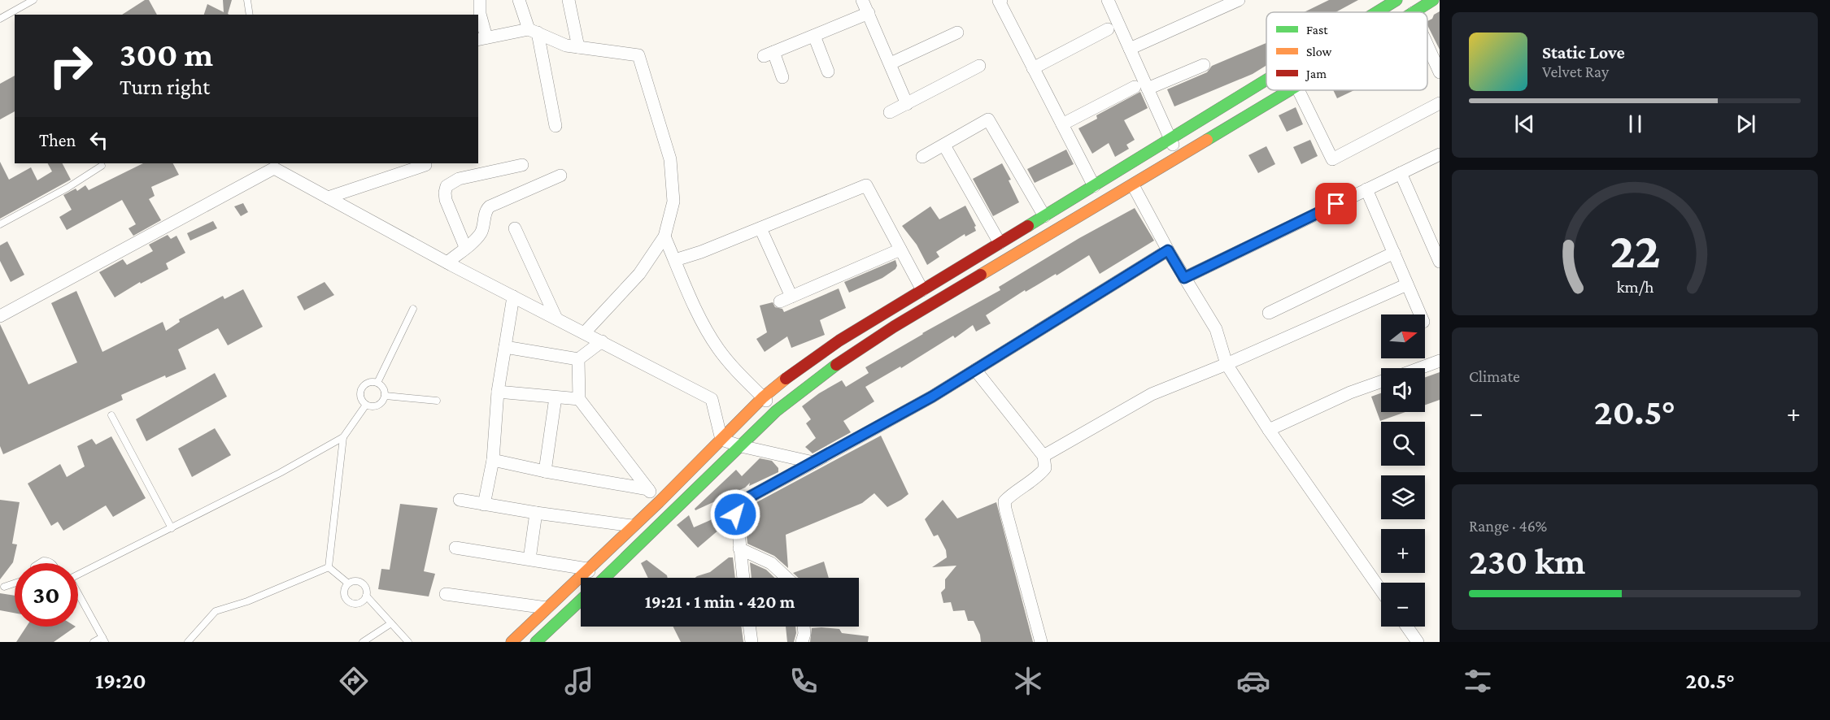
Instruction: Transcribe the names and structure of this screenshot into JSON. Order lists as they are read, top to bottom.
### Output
{
  "legend": ["Fast", "Slow", "Jam"],
  "north": "right",
  "page": {
    "turn": ["300 m", "Turn right"],
    "song": ["Static Love", "Velvet Ray"],
    "then": "Then",
    "map_buttons": ["+", "−"],
    "tile": [
      "Climate",
      ["Range · 46%", "230 km"]
    ],
    "heat": ["−", "20.5°", "+"],
    "limit": "30",
    "trip": "19:21 · 1 min · 420 m",
    "tabs": ["19:20", "20.5°"],
    "gauge": ["22", "km/h"]
  }
}
